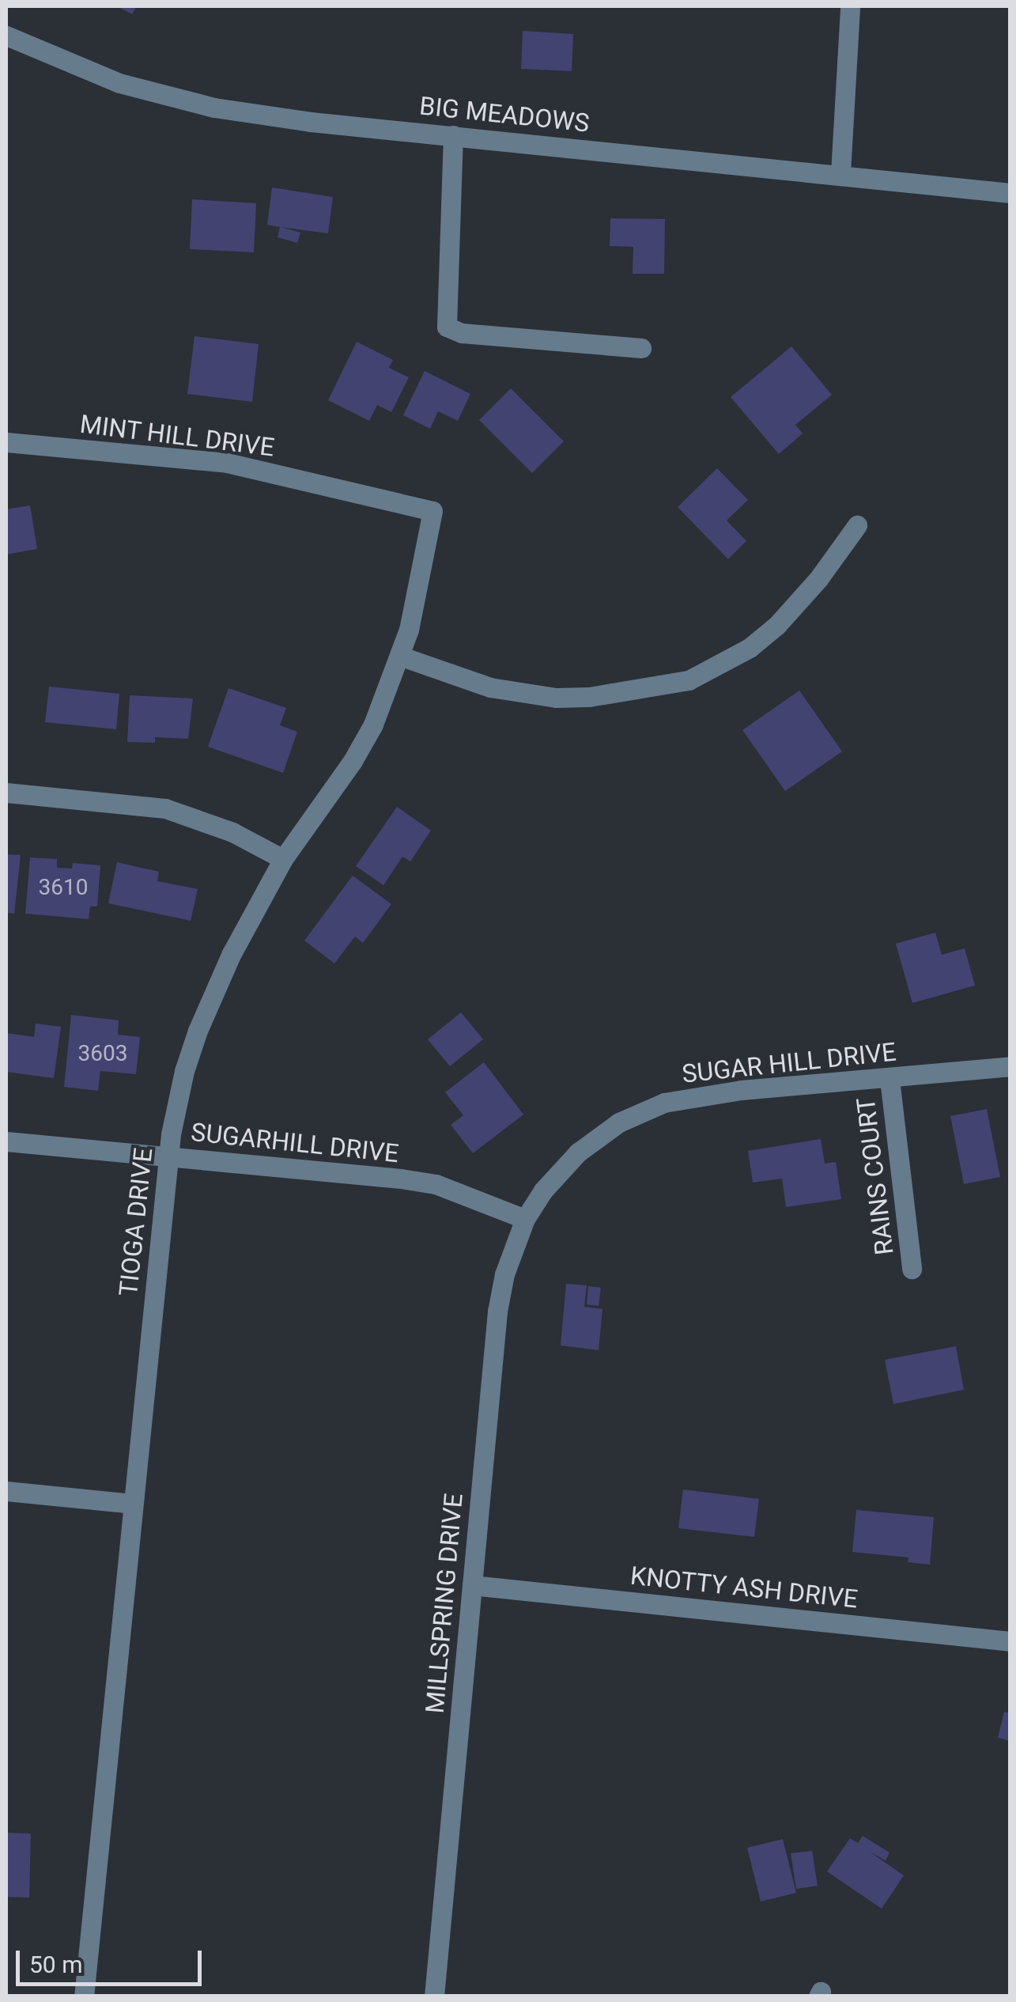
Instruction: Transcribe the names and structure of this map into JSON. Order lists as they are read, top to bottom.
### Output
{
  "streets": {
    "street": [
      "BIG MEADOWS",
      "MINT HILL DRIVE",
      "SUGAR HILL DRIVE",
      "SUGARHILL DRIVE",
      "RAINS COURT",
      "TIOGA DRIVE",
      "KNOTTY ASH DRIVE",
      "MILLSPRING DRIVE"
    ]
  },
  "crossings": [
    ["MINT HILL DRIVE", "TIOGA DRIVE"],
    ["SUGAR HILL DRIVE", "SUGARHILL DRIVE"],
    ["SUGAR HILL DRIVE", "RAINS COURT"],
    ["SUGAR HILL DRIVE", "MILLSPRING DRIVE"],
    ["SUGARHILL DRIVE", "TIOGA DRIVE"],
    ["SUGARHILL DRIVE", "MILLSPRING DRIVE"],
    ["KNOTTY ASH DRIVE", "MILLSPRING DRIVE"]
  ],
  "house_numbers": ["3610", "3603"],
  "scale_bar": "50 m"
}
